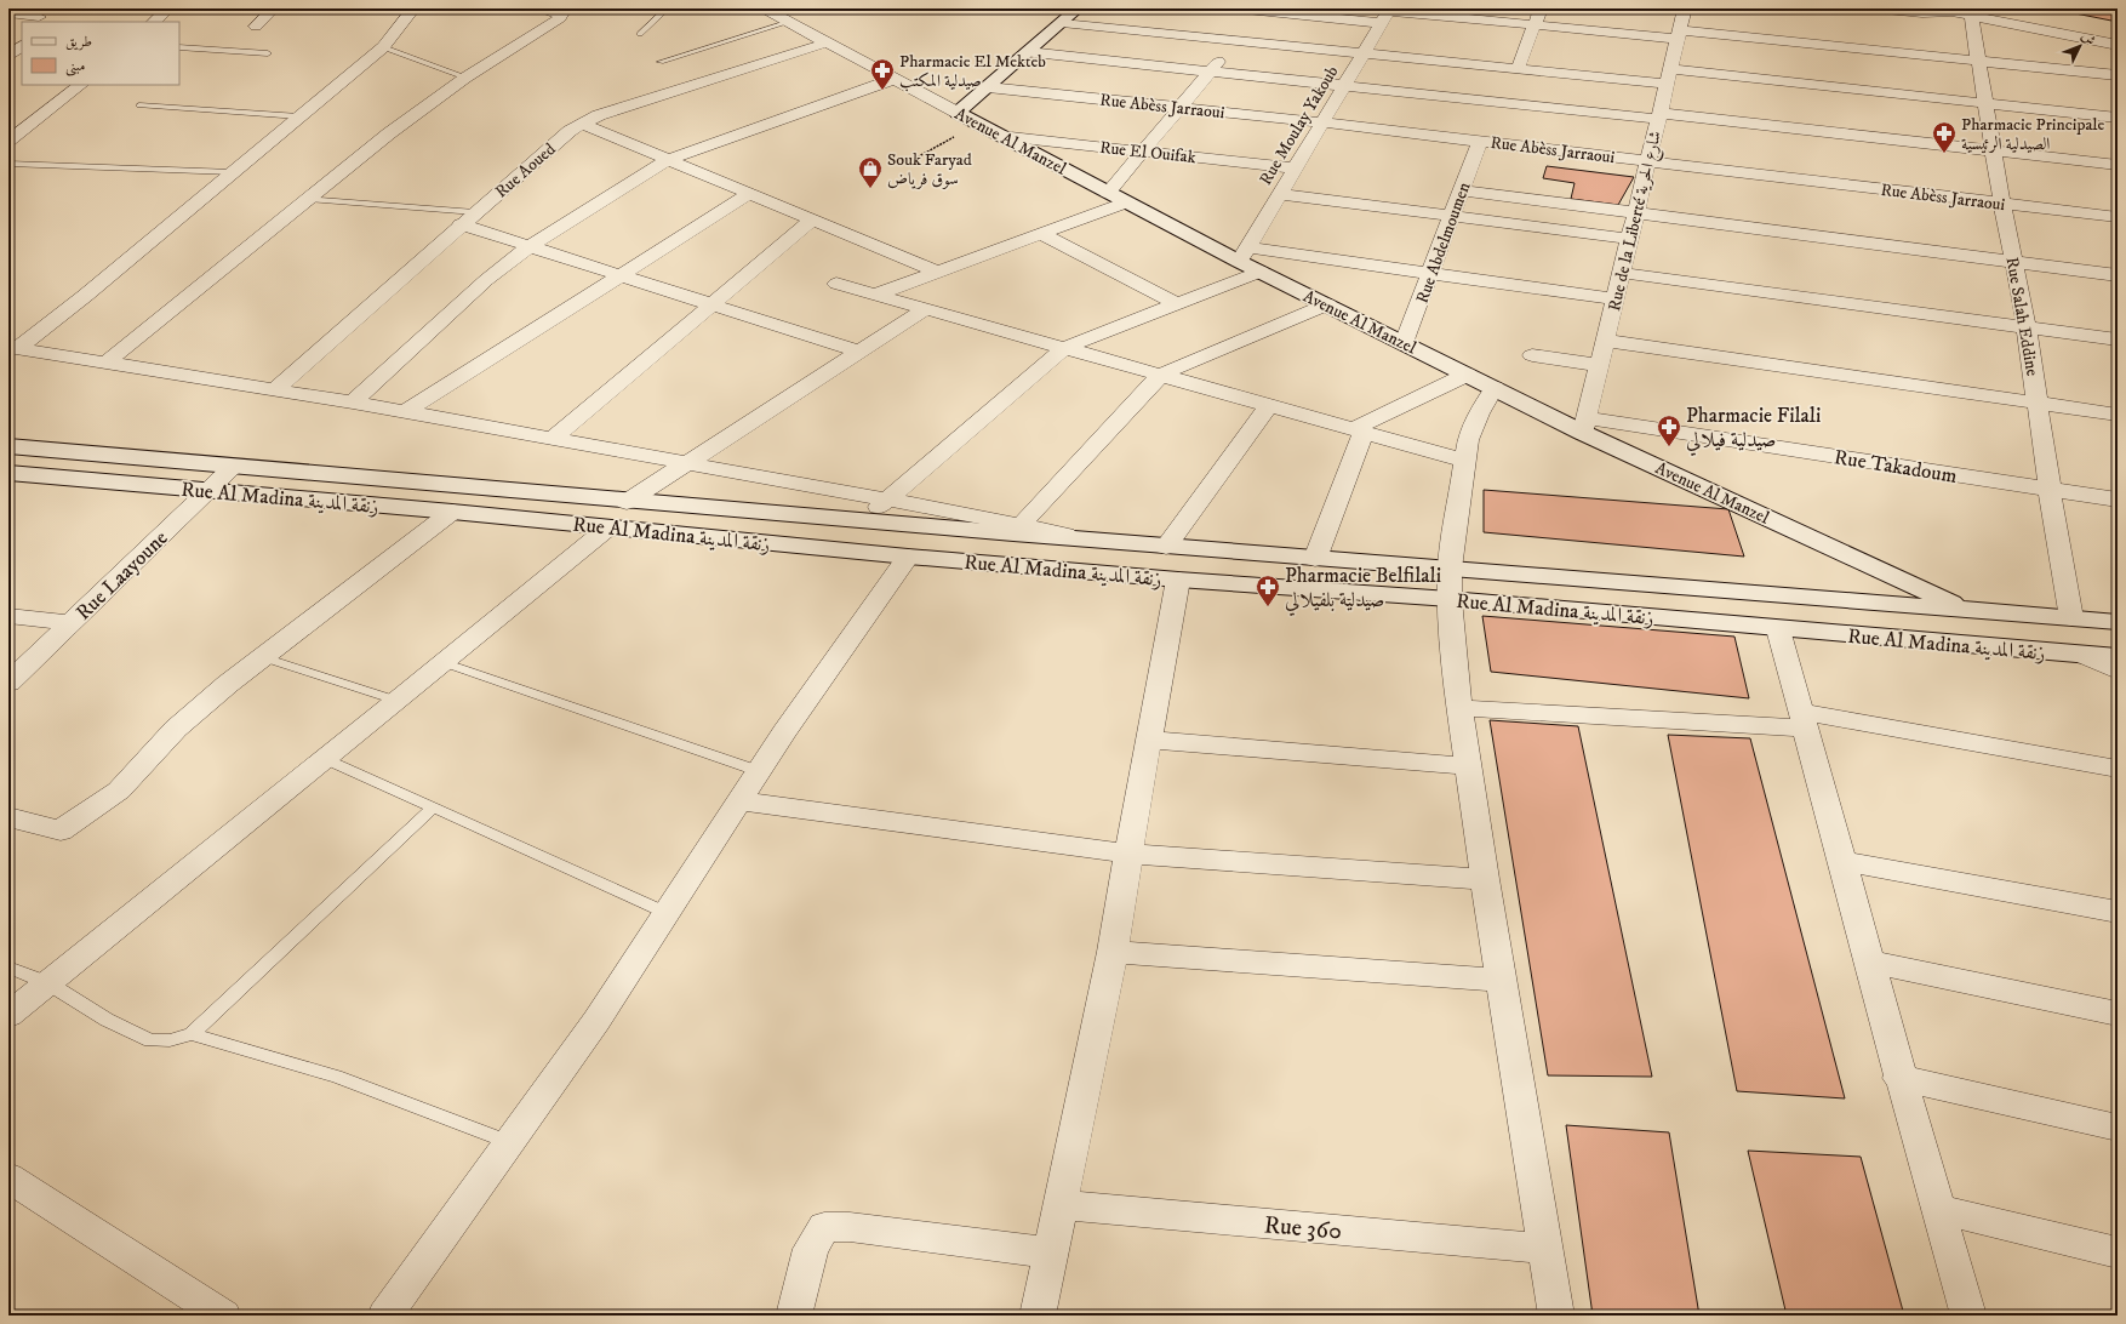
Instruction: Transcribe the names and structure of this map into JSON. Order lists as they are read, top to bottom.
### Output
{
  "streets": {
    "main road": ["Avenue Al Manzel", "Rue Al Madina زنقة المدينة"],
    "street": [
      "Rue Abèss Jarraoui",
      "Rue Moulay Yakoub",
      "Rue El Ouifak",
      "Rue Aoued",
      "Rue de la Liberté شارع الحرية",
      "Rue Abdelmoumen",
      "Rue Salah Eddine",
      "Rue Takadoum",
      "Rue Laayoune",
      "Rue 360"
    ]
  },
  "crossings": [
    ["Rue Abèss Jarraoui", "Rue Moulay Yakoub"],
    ["Rue Abèss Jarraoui", "Rue de la Liberté شارع الحرية"],
    ["Rue Abèss Jarraoui", "Rue Abdelmoumen"],
    ["Rue Abèss Jarraoui", "Rue Salah Eddine"],
    ["Rue Moulay Yakoub", "Avenue Al Manzel"],
    ["Rue Moulay Yakoub", "Rue El Ouifak"],
    ["Avenue Al Manzel", "Rue El Ouifak"],
    ["Avenue Al Manzel", "Rue Aoued"],
    ["Avenue Al Manzel", "Rue de la Liberté شارع الحرية"],
    ["Avenue Al Manzel", "Rue Abdelmoumen"],
    ["Avenue Al Manzel", "Rue Takadoum"],
    ["Avenue Al Manzel", "Rue Al Madina زنقة المدينة"],
    ["Rue de la Liberté شارع الحرية", "Rue Takadoum"],
    ["Rue Salah Eddine", "Rue Takadoum"],
    ["Rue Salah Eddine", "Rue Al Madina زنقة المدينة"],
    ["Rue Al Madina زنقة المدينة", "Rue Laayoune"]
  ],
  "places": {
    "pharmacy": [
      "Pharmacie El Mekteb صيدلية المكتب",
      "Pharmacie Principale الصيدلية الرئيسية",
      "Pharmacie Filali صيدلية فيلالي",
      "Pharmacie Belfilali صيدلية بلفيلالي"
    ],
    "shop": ["Souk Faryad سوق فرياض"]
  },
  "legend": ["طريق", "مبنى"],
  "north": "top right"
}
